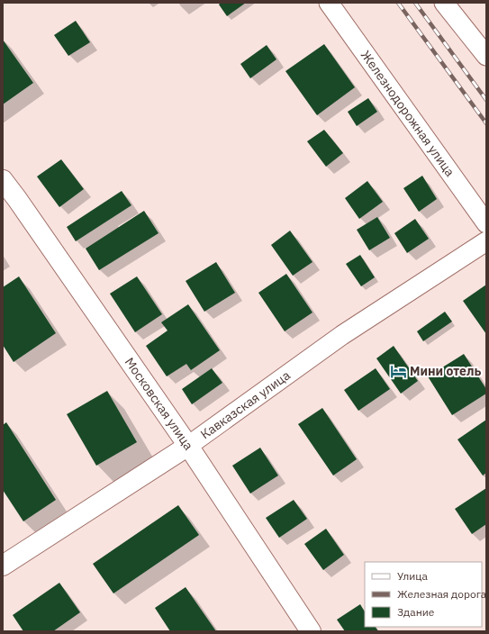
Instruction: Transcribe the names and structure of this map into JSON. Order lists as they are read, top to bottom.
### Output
{
  "streets": {
    "street": ["Железнодорожная улица", "Московская улица", "Кавказская улица"]
  },
  "crossings": [
    ["Московская улица", "Кавказская улица"]
  ],
  "places": {
    "hotel": ["Мини отель"]
  },
  "legend": ["Улица", "Железная дорога", "Здание"]
}
